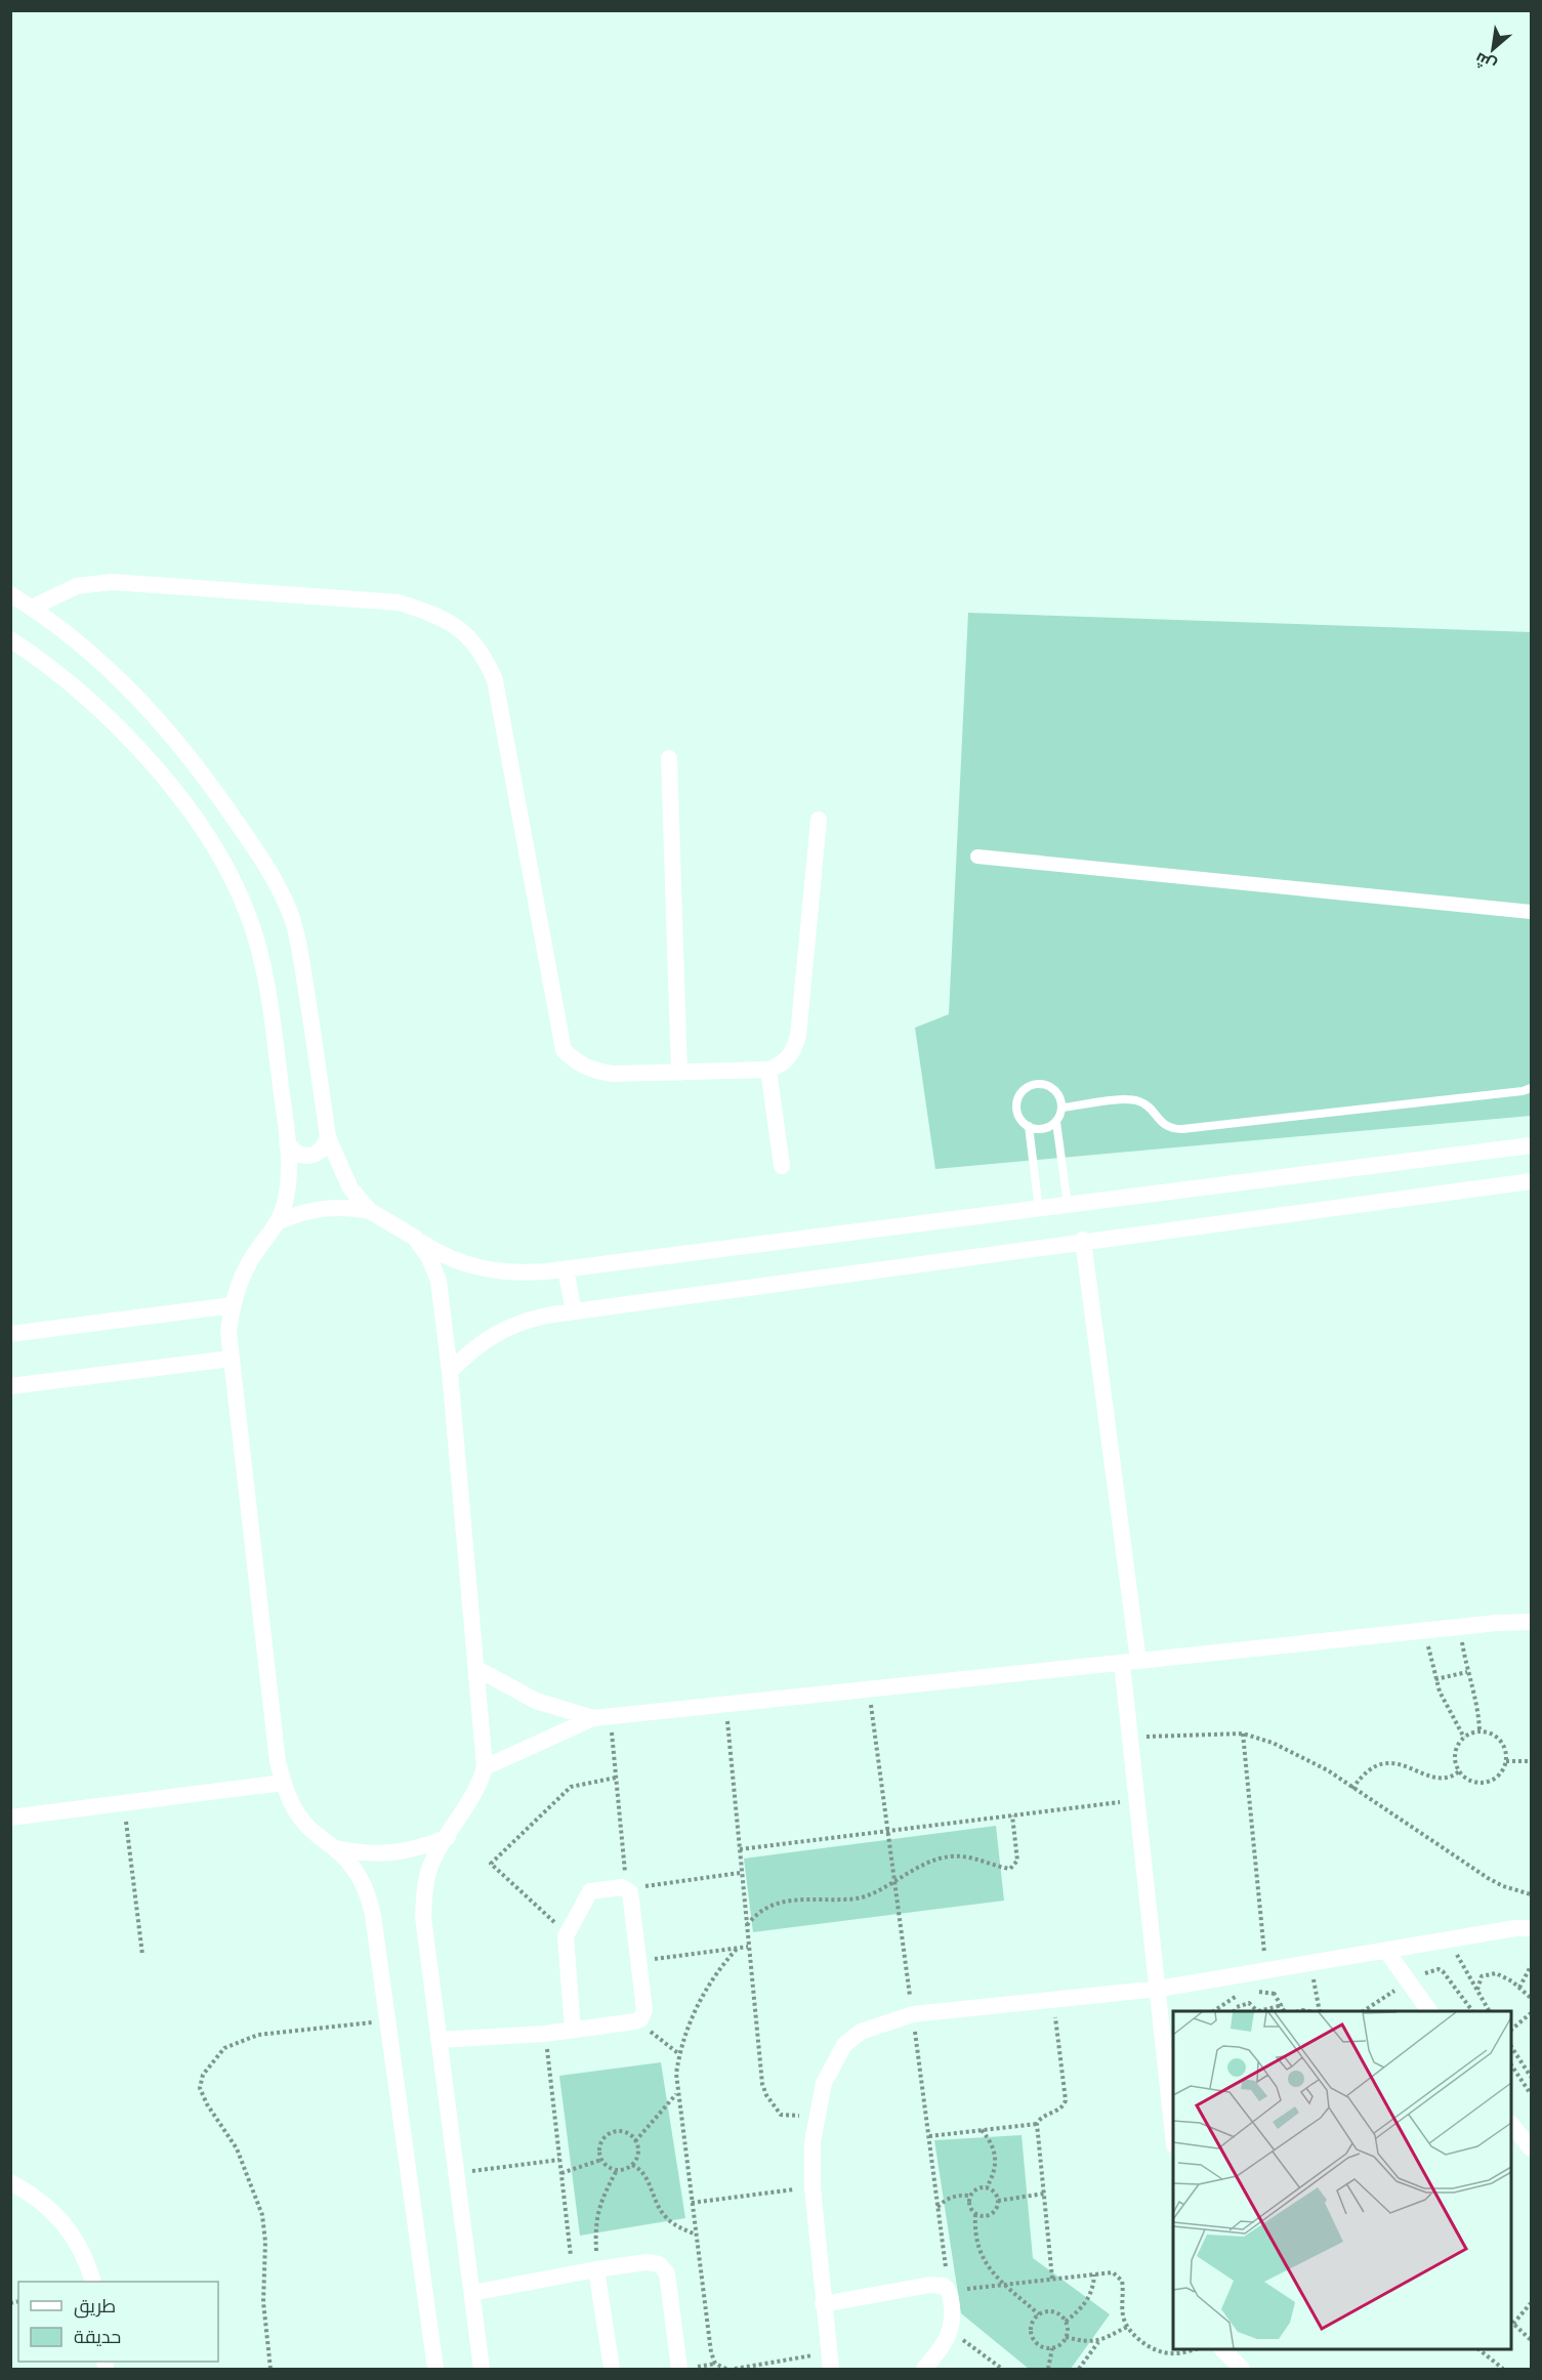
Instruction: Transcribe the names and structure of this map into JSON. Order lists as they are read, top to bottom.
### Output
{
  "legend": ["طريق", "حديقة"],
  "north": "bottom left"
}
